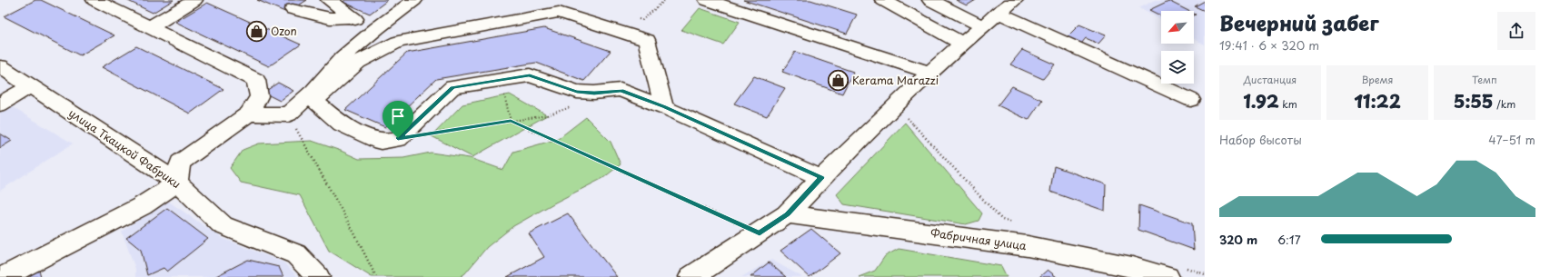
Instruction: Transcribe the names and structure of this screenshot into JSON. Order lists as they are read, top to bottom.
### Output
{
  "streets": {
    "street": ["улица Ткацкой Фабрики", "Фабричная улица"]
  },
  "places": {
    "shop": ["Ozon", "Kerama Marazzi"]
  },
  "north": "bottom left",
  "page": {
    "heading": ["Вечерний забег", "19:41 · 6 × 320 m"],
    "stats": [
      ["Дистанция", "1.92 km"],
      ["Время", "11:22"],
      ["Темп", "5:55 /km"]
    ],
    "chart": ["Набор высоты", "47–51 m"],
    "list": [
      {
        "name": "320 m",
        "note": "6:17"
      }
    ]
  }
}
